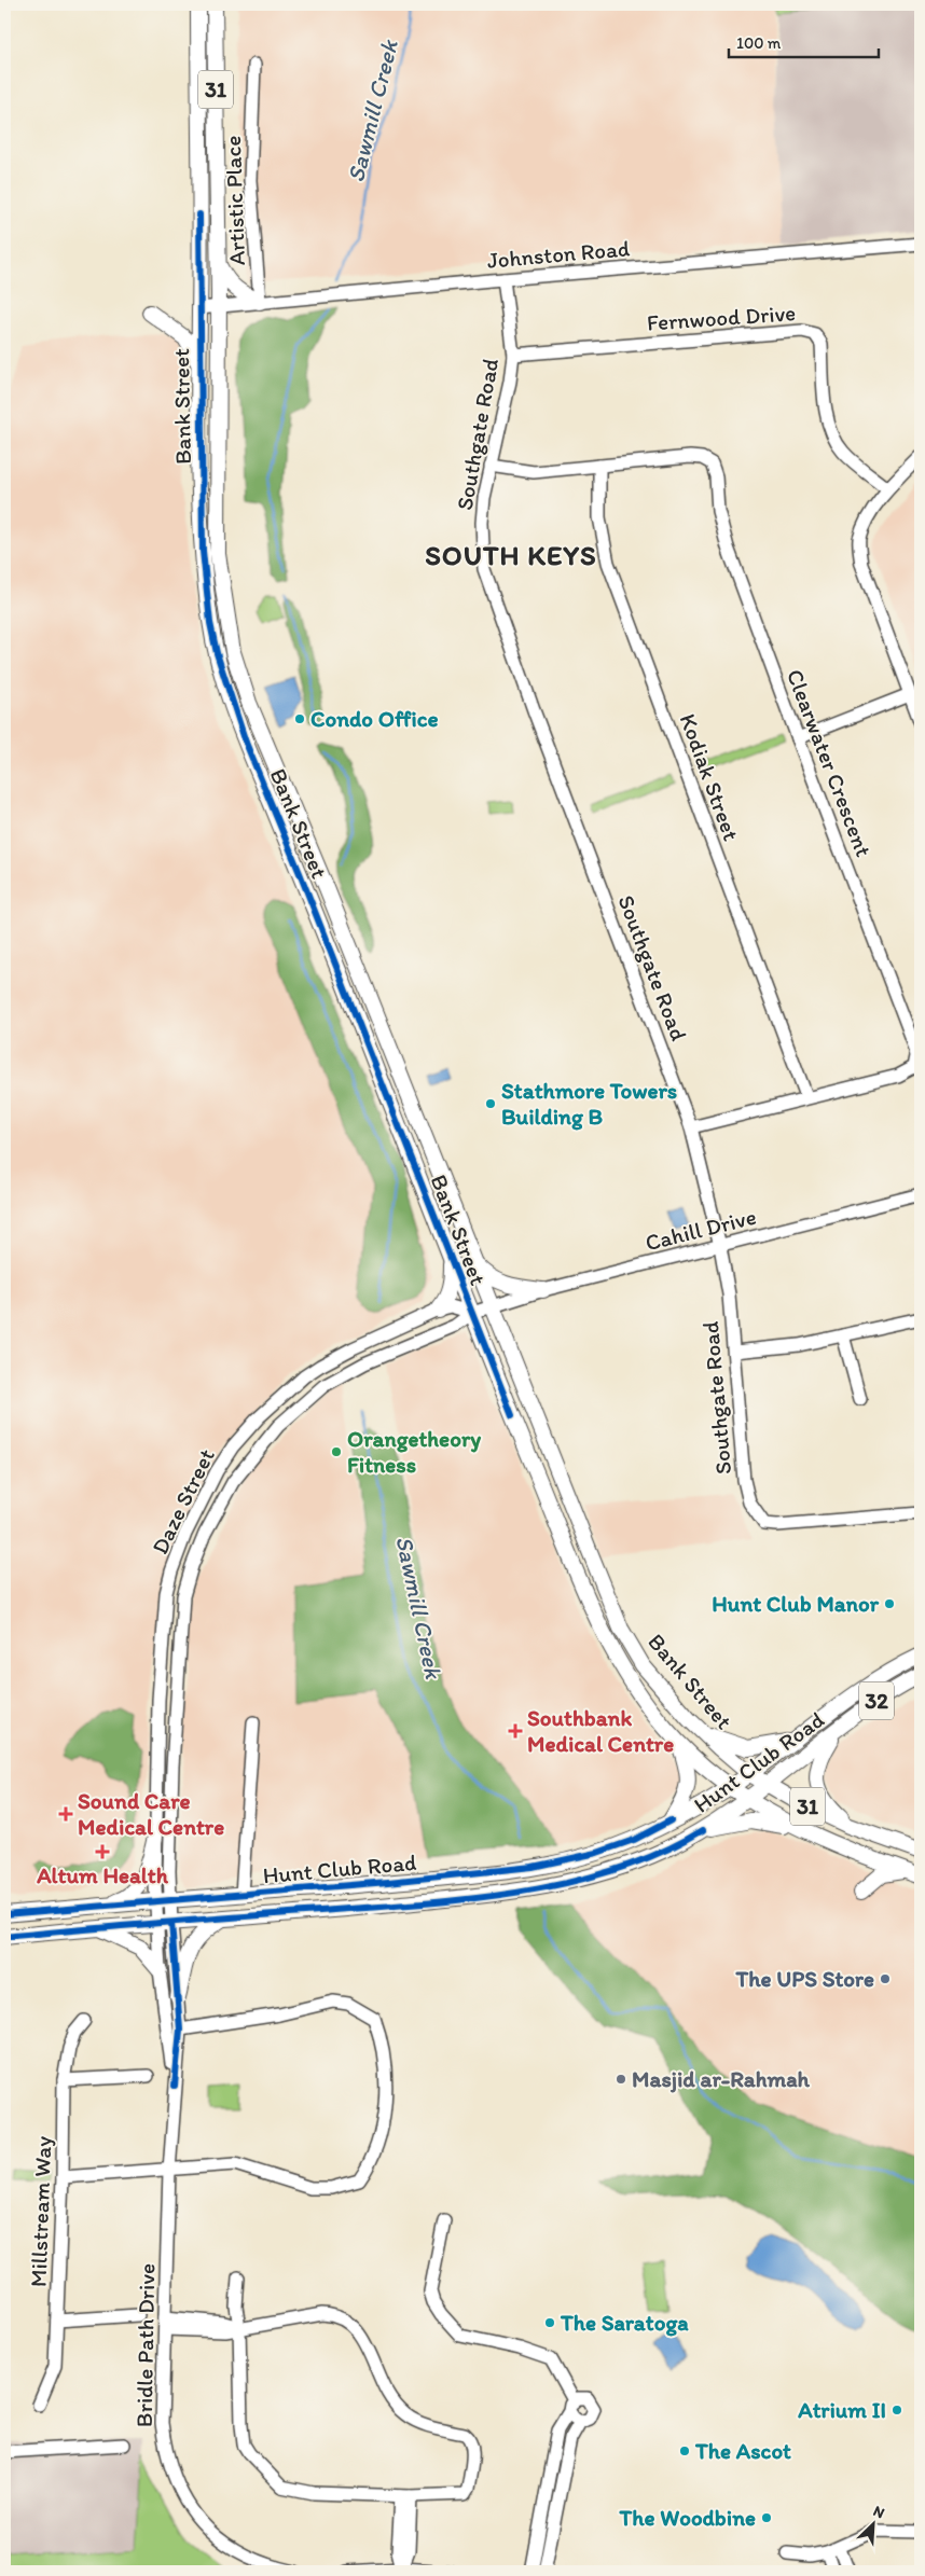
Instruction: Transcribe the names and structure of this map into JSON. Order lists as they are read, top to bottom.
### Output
{
  "streets": {
    "main road": [
      "31",
      "Bank Street",
      "32",
      "Hunt Club Road"
    ],
    "street": [
      "Artistic Place",
      "Johnston Road",
      "Fernwood Drive",
      "Southgate Road",
      "Clearwater Crescent",
      "Kodiak Street",
      "Cahill Drive",
      "Daze Street",
      "Millstream Way",
      "Bridle Path Drive"
    ]
  },
  "crossings": [
    ["Artistic Place", "Johnston Road"],
    ["Johnston Road", "Bank Street"],
    ["Johnston Road", "Southgate Road"],
    ["Fernwood Drive", "Southgate Road"],
    ["Bank Street", "Cahill Drive"],
    ["Bank Street", "Daze Street"],
    ["Bank Street", "Hunt Club Road"],
    ["Southgate Road", "Clearwater Crescent"],
    ["Southgate Road", "Cahill Drive"],
    ["Clearwater Crescent", "Kodiak Street"],
    ["Cahill Drive", "Daze Street"],
    ["Daze Street", "Hunt Club Road"],
    ["Daze Street", "Bridle Path Drive"],
    ["Hunt Club Road", "Bridle Path Drive"]
  ],
  "districts": ["SOUTH KEYS"],
  "water": ["Sawmill Creek"],
  "places": {
    "other": [
      "Condo Office",
      "Stathmore Towers Building B",
      "Orangetheory Fitness",
      "Hunt Club Manor",
      "The UPS Store",
      "Masjid ar-Rahmah",
      "The Saratoga",
      "Atrium II",
      "The Ascot",
      "The Woodbine"
    ],
    "health": ["Southbank Medical Centre", "Sound Care Medical Centre", "Altum Health"]
  },
  "scale_bar": "100 m",
  "north": "top right"
}
